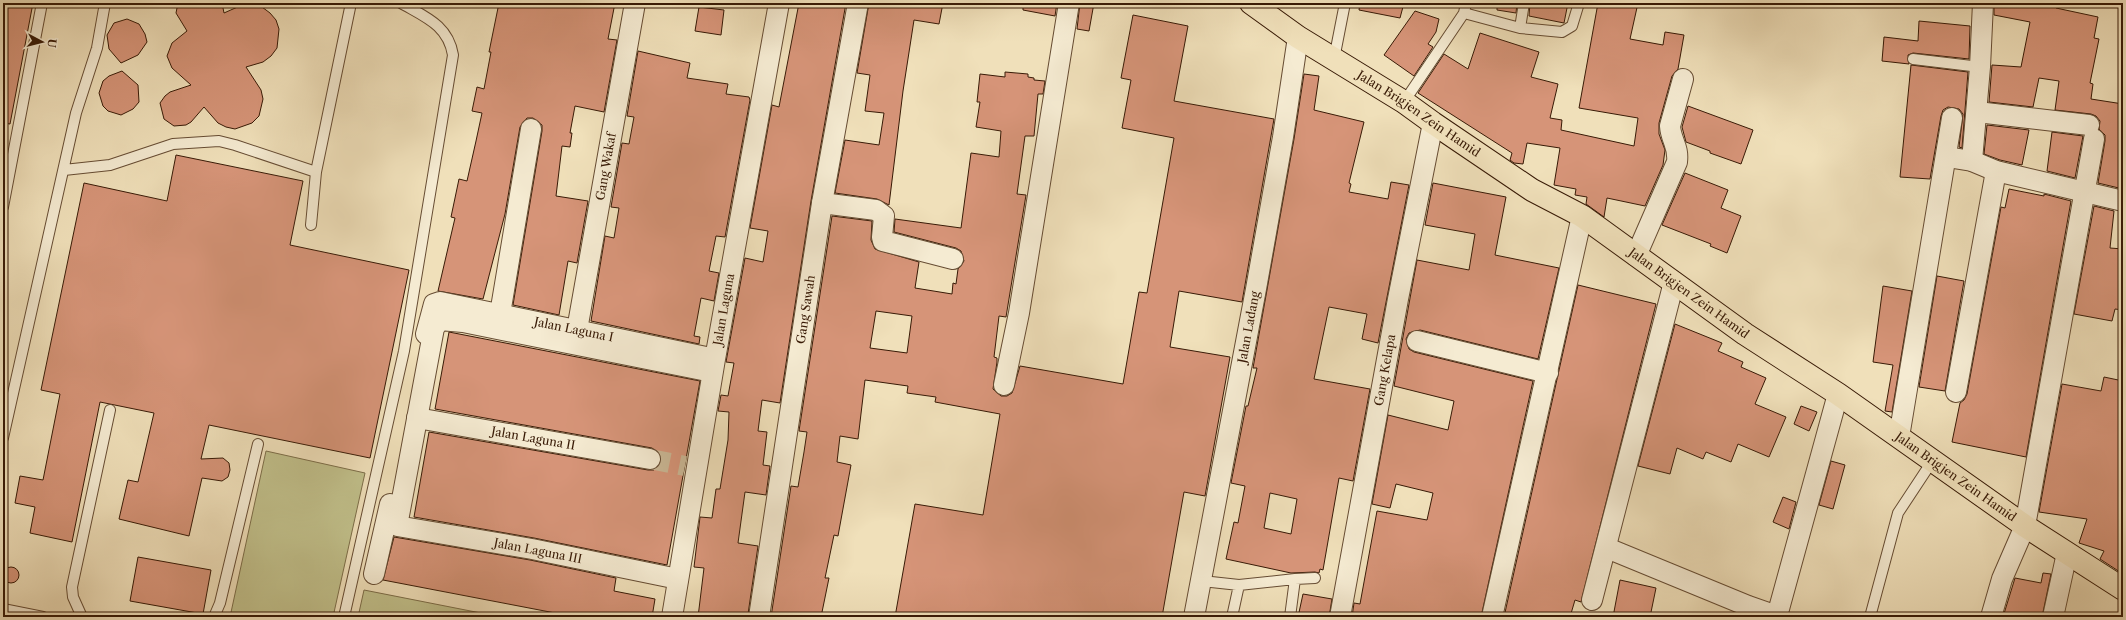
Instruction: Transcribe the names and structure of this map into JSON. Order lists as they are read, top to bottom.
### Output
{
  "streets": {
    "main road": ["Jalan Brigjen Zein Hamid"],
    "street": [
      "Gang Wakaf",
      "Gang Sawah",
      "Jalan Laguna",
      "Jalan Ladang",
      "Jalan Laguna I",
      "Gang Kelapa",
      "Jalan Laguna II",
      "Jalan Laguna III"
    ]
  },
  "crossings": [
    ["Jalan Brigjen Zein Hamid", "Jalan Ladang"],
    ["Jalan Brigjen Zein Hamid", "Gang Kelapa"],
    ["Gang Wakaf", "Jalan Laguna I"],
    ["Jalan Laguna", "Jalan Laguna I"],
    ["Jalan Laguna", "Jalan Laguna III"],
    ["Jalan Laguna II", "Jalan Laguna III"]
  ],
  "north": "right"
}
